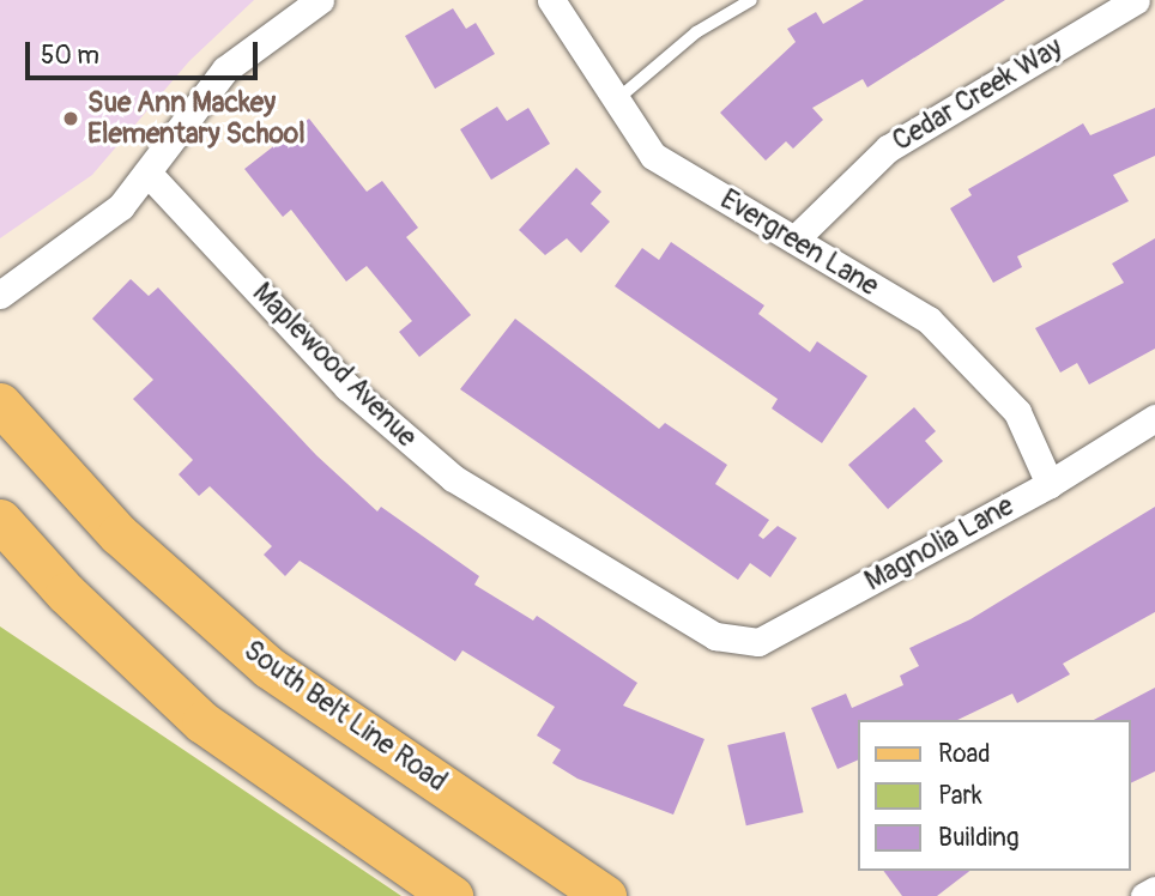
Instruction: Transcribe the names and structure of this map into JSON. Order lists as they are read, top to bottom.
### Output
{
  "streets": {
    "main road": ["South Belt Line Road"],
    "street": [
      "Cedar Creek Way",
      "Evergreen Lane",
      "Maplewood Avenue",
      "Magnolia Lane"
    ]
  },
  "crossings": [
    ["Cedar Creek Way", "Evergreen Lane"],
    ["Evergreen Lane", "Magnolia Lane"],
    ["Maplewood Avenue", "Magnolia Lane"]
  ],
  "places": ["Sue Ann Mackey Elementary School"],
  "legend": ["Road", "Park", "Building"],
  "scale_bar": "50 m"
}
